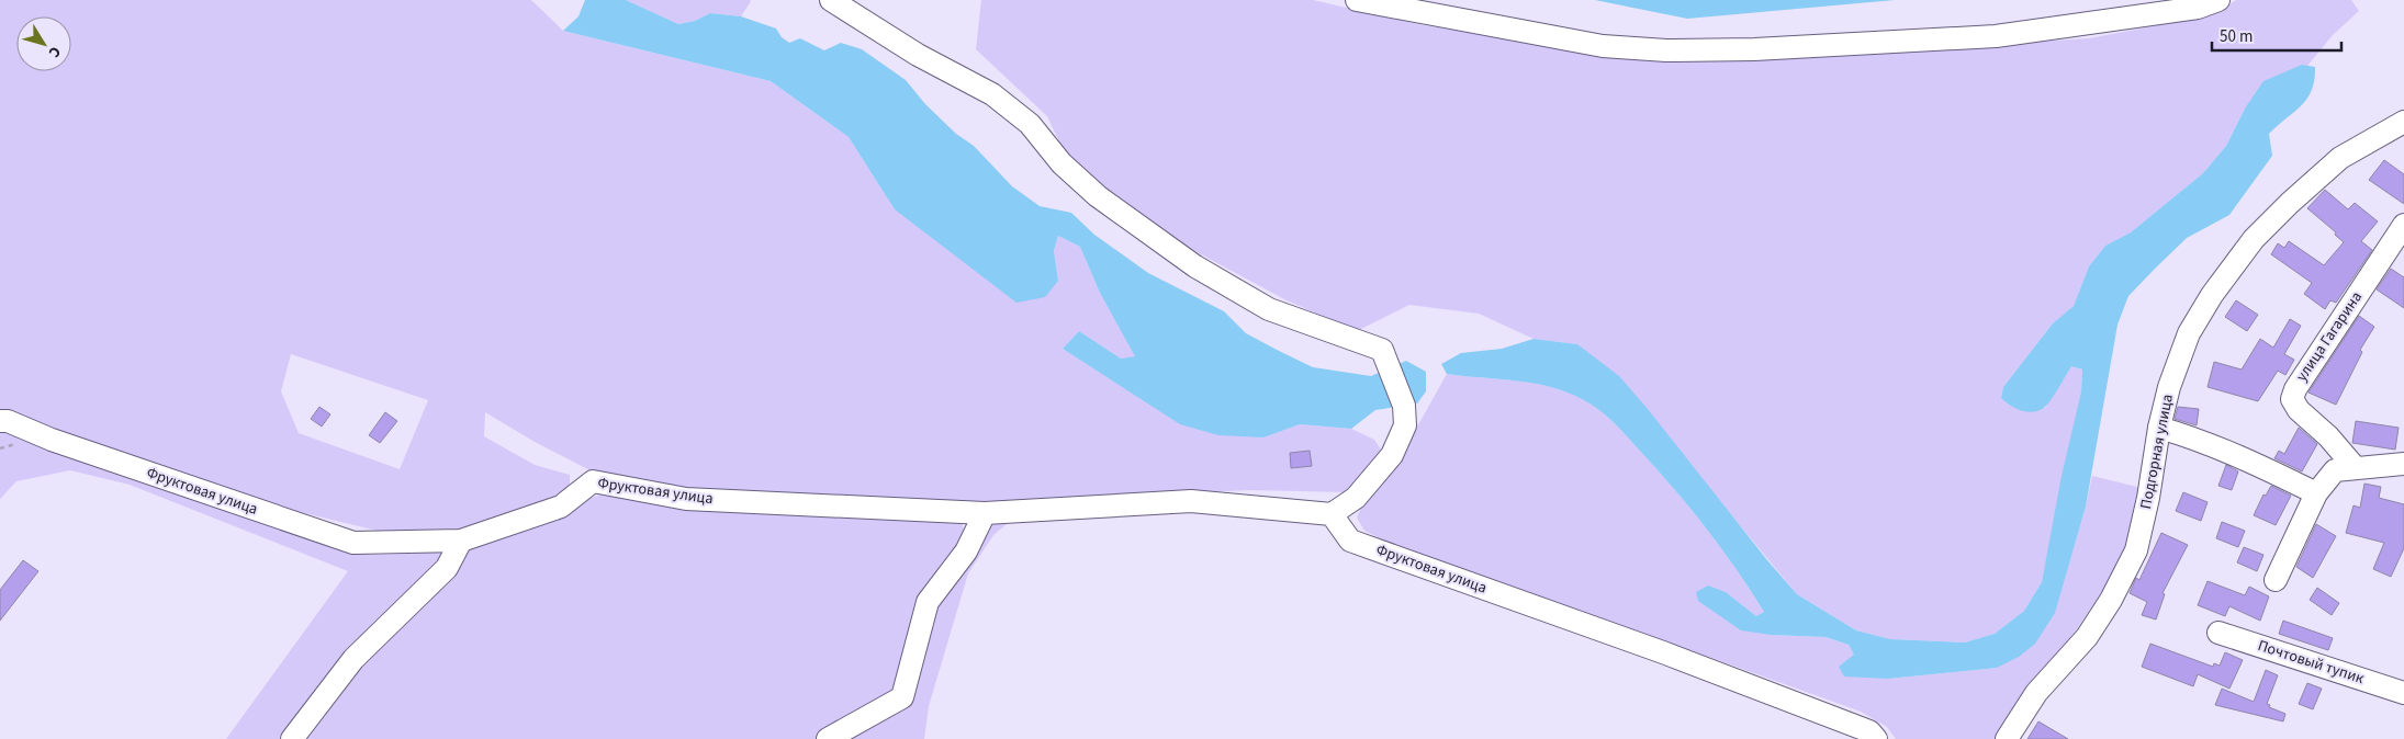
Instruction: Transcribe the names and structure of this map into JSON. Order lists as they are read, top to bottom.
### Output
{
  "streets": {
    "street": [
      "улица Гагарина",
      "Подгорная улица",
      "Фруктовая улица",
      "Почтовый тупик"
    ]
  },
  "scale_bar": "50 m",
  "north": "bottom right"
}
